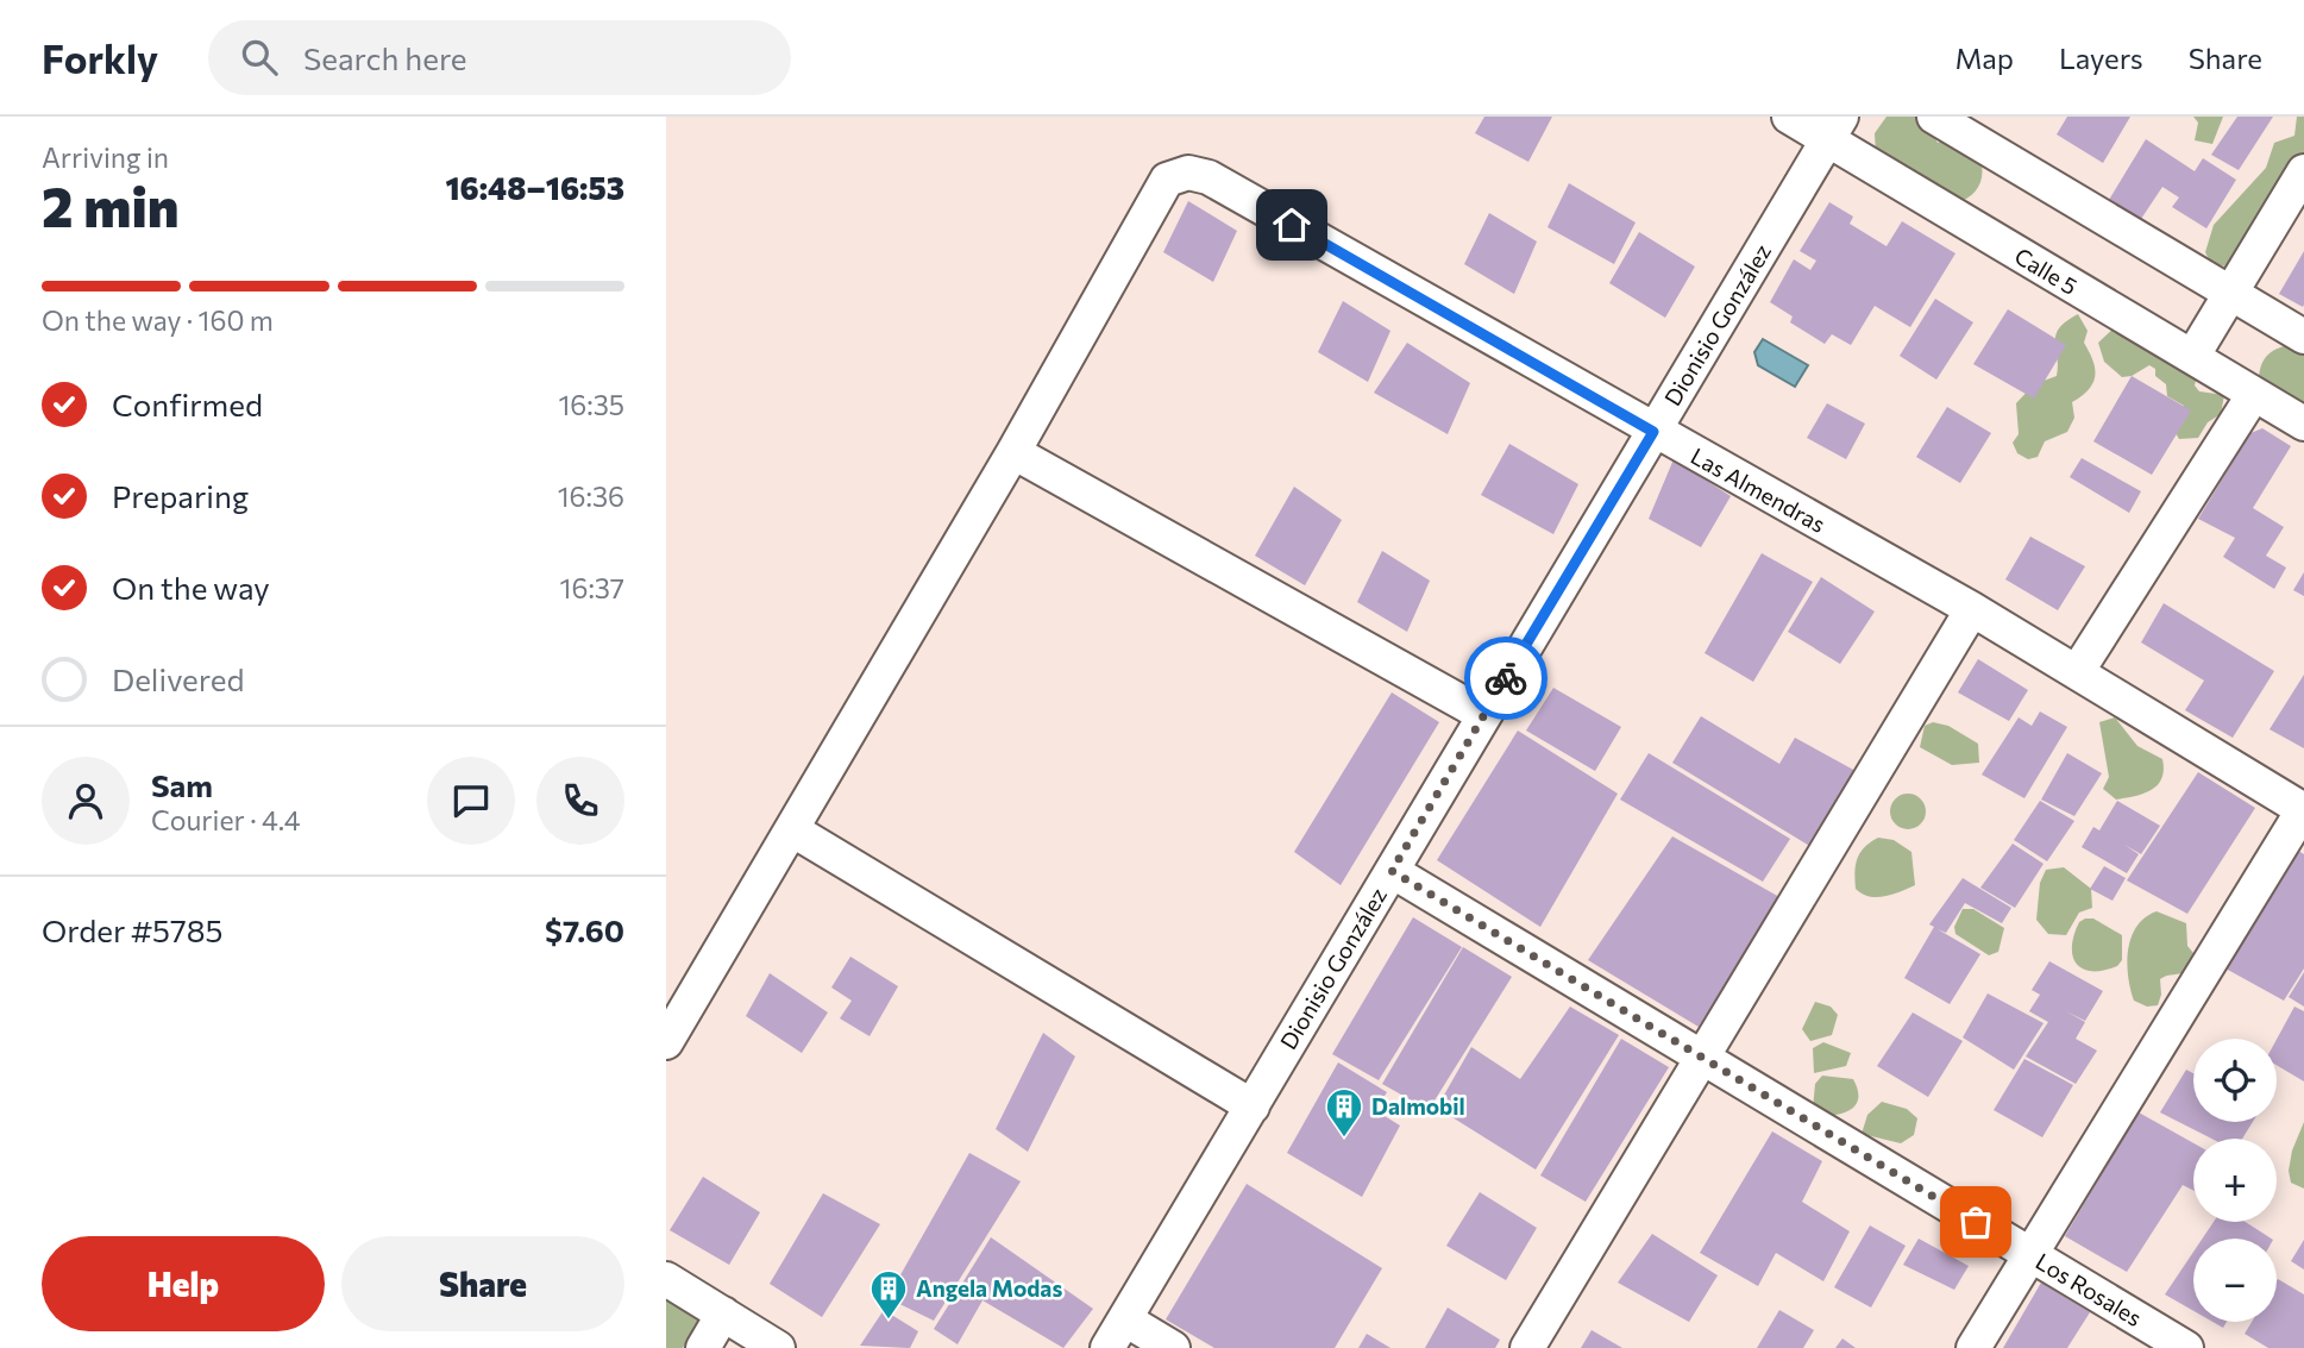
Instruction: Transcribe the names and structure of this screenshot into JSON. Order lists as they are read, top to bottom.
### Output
{
  "streets": {
    "street": [
      "Calle 5",
      "Dionisio González",
      "Las Almendras",
      "Los Rosales"
    ]
  },
  "crossings": [
    ["Calle 5", "Dionisio González"],
    ["Dionisio González", "Las Almendras"],
    ["Dionisio González", "Los Rosales"]
  ],
  "places": {
    "building": ["Dalmobil", "Angela Modas"]
  },
  "page": {
    "header": "Forkly",
    "search": "Search here",
    "nav": ["Map", "Layers", "Share"],
    "heading": ["2 min", "Arriving in", "16:48–16:53"],
    "panel": [
      "Sam",
      "Courier · 4.4",
      "Order #5785",
      "$7.60"
    ],
    "bar": "On the way · 160 m",
    "list": [
      ["Confirmed", "16:35"],
      ["Preparing", "16:36"],
      ["On the way", "16:37"],
      "Delivered"
    ],
    "map_buttons": ["+", "−"],
    "buttons": ["Help", "Share"]
  }
}
